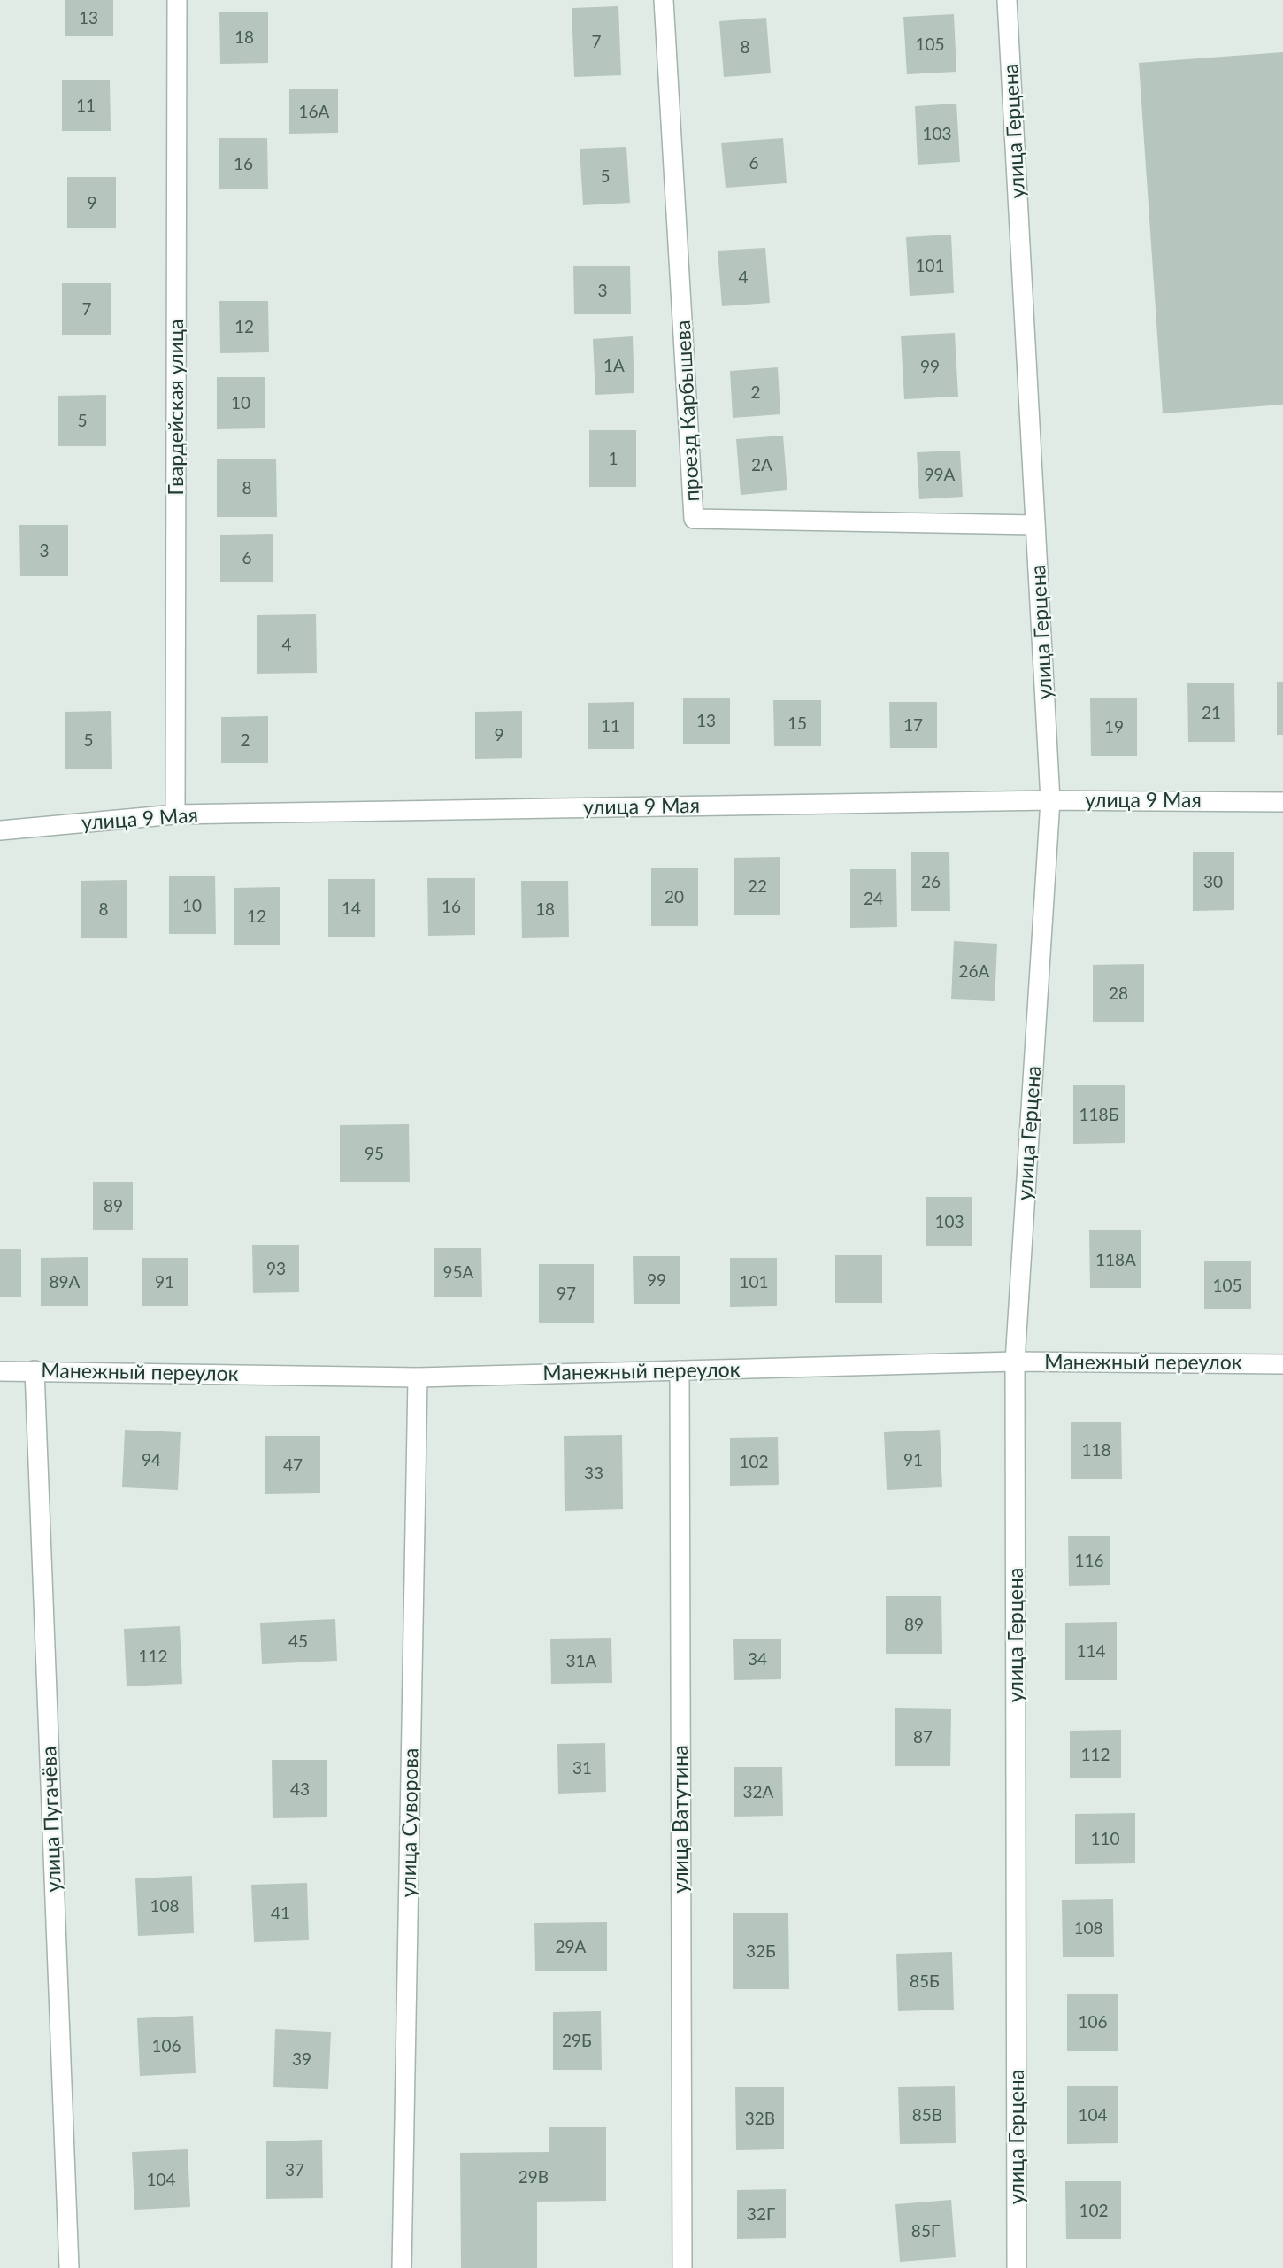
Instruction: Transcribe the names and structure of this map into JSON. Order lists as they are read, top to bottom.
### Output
{
  "streets": {
    "street": [
      "улица Герцена",
      "Гвардейская улица",
      "проезд Карбышева",
      "улица 9 Мая",
      "Манежный переулок",
      "улица Пугачёва",
      "улица Ватутина",
      "улица Суворова"
    ]
  },
  "crossings": [
    ["улица Герцена", "проезд Карбышева"],
    ["улица Герцена", "улица 9 Мая"],
    ["улица Герцена", "Манежный переулок"],
    ["Гвардейская улица", "улица 9 Мая"],
    ["Манежный переулок", "улица Пугачёва"],
    ["Манежный переулок", "улица Ватутина"],
    ["Манежный переулок", "улица Суворова"]
  ],
  "house_numbers": [
    "13",
    "18",
    "7",
    "105",
    "8",
    "11",
    "16А",
    "103",
    "6",
    "16",
    "5",
    "9",
    "101",
    "4",
    "3",
    "7",
    "12",
    "1А",
    "99",
    "2",
    "10",
    "5",
    "1",
    "2А",
    "99А",
    "8",
    "3",
    "6",
    "4",
    "21",
    "13",
    "15",
    "17",
    "11",
    "19",
    "9",
    "5",
    "2",
    "26",
    "30",
    "22",
    "20",
    "24",
    "10",
    "16",
    "14",
    "8",
    "18",
    "12",
    "26А",
    "28",
    "118Б",
    "95",
    "89",
    "103",
    "118А",
    "93",
    "95А",
    "99",
    "89А",
    "91",
    "101",
    "105",
    "97",
    "118",
    "94",
    "91",
    "102",
    "47",
    "33",
    "116",
    "89",
    "45",
    "114",
    "112",
    "34",
    "31А",
    "87",
    "112",
    "31",
    "43",
    "32А",
    "110",
    "108",
    "41",
    "108",
    "29А",
    "32Б",
    "85Б",
    "106",
    "29Б",
    "106",
    "39",
    "85В",
    "104",
    "32В",
    "37",
    "29В",
    "104",
    "102",
    "32Г",
    "85Г"
  ]
}
